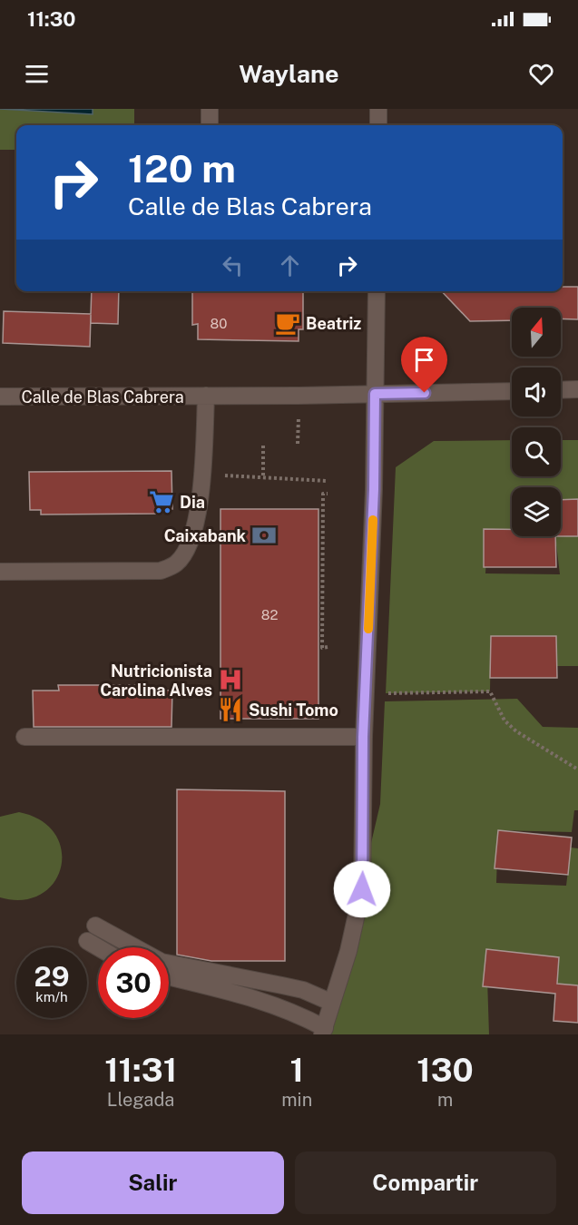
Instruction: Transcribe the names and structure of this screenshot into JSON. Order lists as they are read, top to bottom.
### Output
{
  "streets": {
    "street": ["Calle de Blas Cabrera"]
  },
  "places": {
    "cafe": ["Beatriz"],
    "supermarket": ["Dia"],
    "bank": ["Caixabank"],
    "hospital": ["Nutricionista Carolina Alves"],
    "restaurant": ["Sushi Tomo"]
  },
  "house_numbers": ["80", "82"],
  "north": "top",
  "page": {
    "status": "11:30",
    "header": "Waylane",
    "turn": ["120 m", "Calle de Blas Cabrera"],
    "speed": "29 km/h",
    "limit": "30",
    "eta": [
      "11:31",
      "Llegada",
      "1",
      "min",
      "130",
      "m"
    ],
    "buttons": ["Salir", "Compartir"]
  }
}
